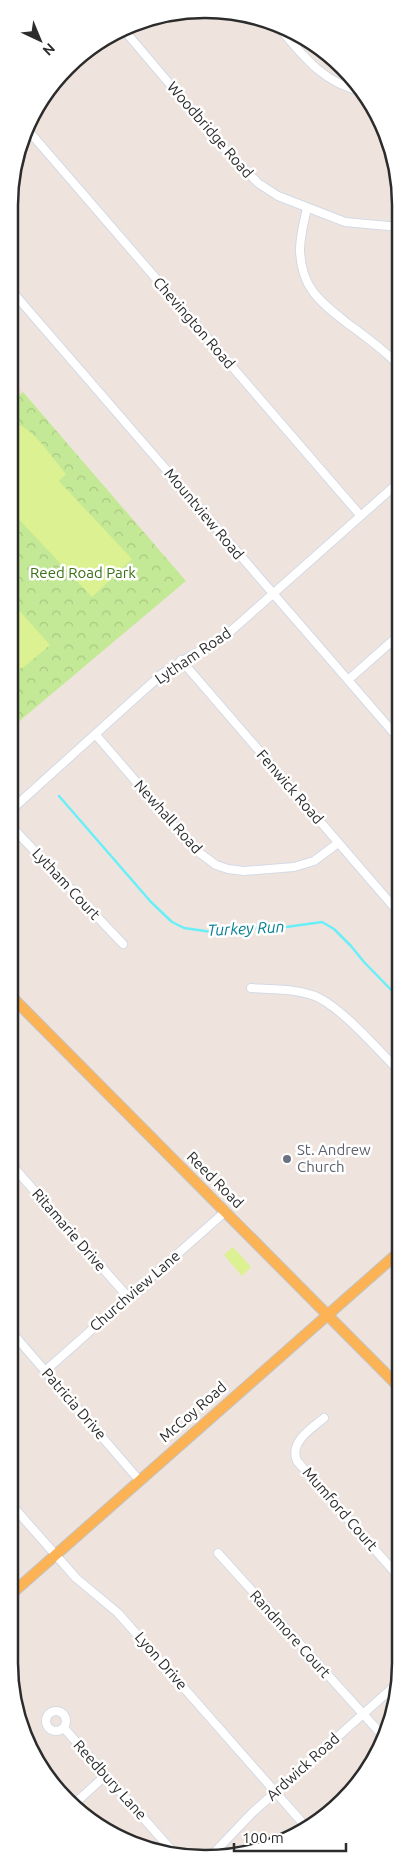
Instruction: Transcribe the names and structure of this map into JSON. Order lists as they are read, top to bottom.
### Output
{
  "streets": {
    "main road": ["Reed Road", "McCoy Road"],
    "street": [
      "Woodbridge Road",
      "Chevington Road",
      "Mountview Road",
      "Lytham Road",
      "Fenwick Road",
      "Newhall Road",
      "Lytham Court",
      "Ritamarie Drive",
      "Churchview Lane",
      "Patricia Drive",
      "Mumford Court",
      "Randmore Court",
      "Lyon Drive",
      "Ardwick Road",
      "Reedbury Lane"
    ]
  },
  "crossings": [
    ["Chevington Road", "Lytham Road"],
    ["Mountview Road", "Lytham Road"],
    ["Lytham Road", "Fenwick Road"],
    ["Lytham Road", "Newhall Road"],
    ["Fenwick Road", "Newhall Road"],
    ["Reed Road", "Churchview Lane"],
    ["Reed Road", "McCoy Road"],
    ["Ritamarie Drive", "Churchview Lane"],
    ["Churchview Lane", "Patricia Drive"],
    ["Patricia Drive", "McCoy Road"],
    ["McCoy Road", "Lyon Drive"],
    ["Randmore Court", "Ardwick Road"],
    ["Lyon Drive", "Ardwick Road"]
  ],
  "water": ["Turkey Run"],
  "parks": ["Reed Road Park"],
  "places": ["St. Andrew Church"],
  "scale_bar": "100 m",
  "north": "bottom right"
}
